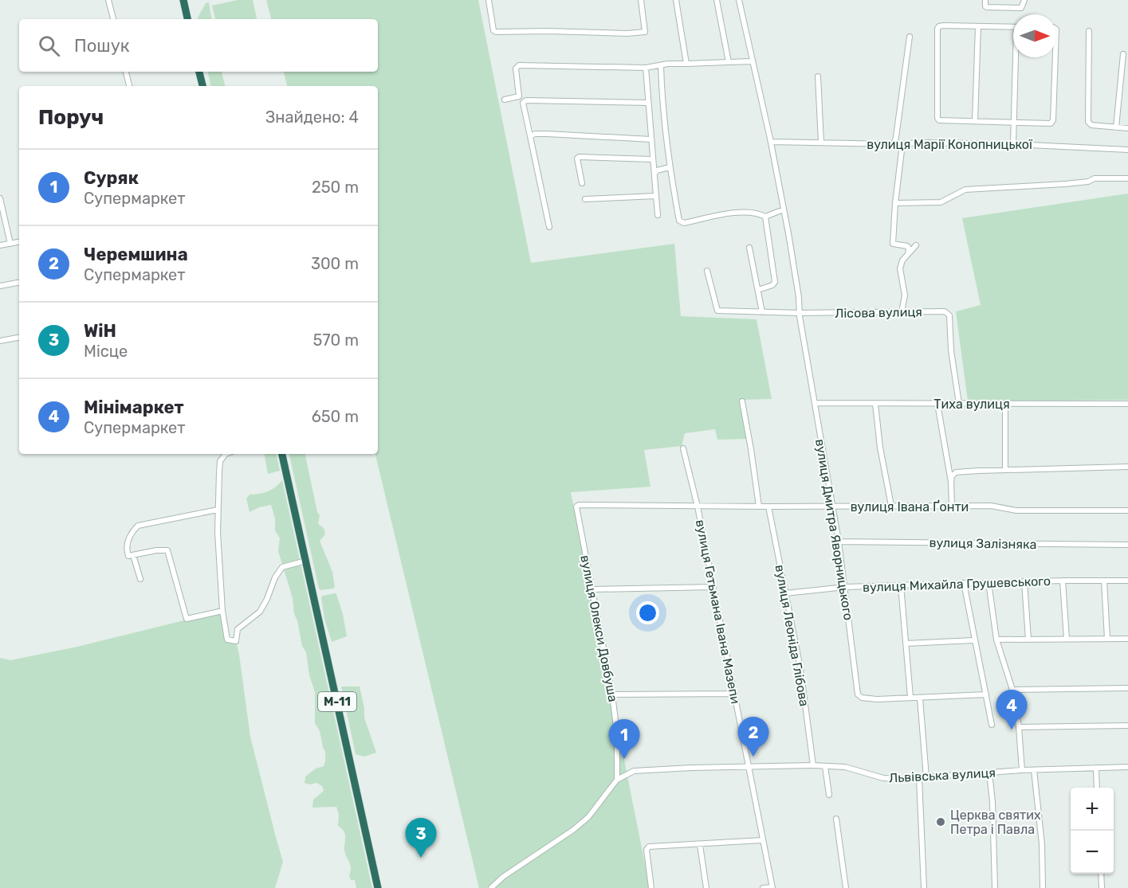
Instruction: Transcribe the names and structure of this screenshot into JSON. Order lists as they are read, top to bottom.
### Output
{
  "streets": {
    "highway": ["М-11"],
    "street": [
      "вулиця Марії Конопницької",
      "Лісова вулиця",
      "Тиха вулиця",
      "вулиця Івана Ґонти",
      "вулиця Дмитра Яворницького",
      "вулиця Залізняка",
      "вулиця Михайла Грушевського",
      "вулиця Гетьмана Івана Мазепи",
      "вулиця Олекси Довбуша",
      "вулиця Леоніда Глібова",
      "Львівська вулиця"
    ]
  },
  "crossings": [
    ["вулиця Марії Конопницької", "вулиця Дмитра Яворницького"],
    ["Лісова вулиця", "Тиха вулиця"],
    ["Лісова вулиця", "вулиця Дмитра Яворницького"],
    ["Тиха вулиця", "вулиця Дмитра Яворницького"],
    ["вулиця Івана Ґонти", "вулиця Дмитра Яворницького"],
    ["вулиця Івана Ґонти", "вулиця Гетьмана Івана Мазепи"],
    ["вулиця Івана Ґонти", "вулиця Олекси Довбуша"],
    ["вулиця Івана Ґонти", "вулиця Леоніда Глібова"],
    ["вулиця Дмитра Яворницького", "вулиця Залізняка"],
    ["вулиця Дмитра Яворницького", "вулиця Михайла Грушевського"],
    ["вулиця Михайла Грушевського", "вулиця Леоніда Глібова"],
    ["вулиця Гетьмана Івана Мазепи", "Львівська вулиця"],
    ["вулиця Олекси Довбуша", "Львівська вулиця"],
    ["вулиця Леоніда Глібова", "Львівська вулиця"]
  ],
  "places": ["Церква святих Петра і Павла"],
  "north": "right",
  "page": {
    "search": "Пошук",
    "heading": ["Поруч", "Знайдено: 4"],
    "list": [
      {
        "mark": "1",
        "name": "Суряк",
        "note": "Супермаркет",
        "value": "250 m"
      },
      {
        "mark": "2",
        "name": "Черемшина",
        "note": "Супермаркет",
        "value": "300 m"
      },
      {
        "mark": "3",
        "name": "WiH",
        "note": "Місце",
        "value": "570 m"
      },
      {
        "mark": "4",
        "name": "Мінімаркет",
        "note": "Супермаркет",
        "value": "650 m"
      }
    ],
    "pins": [
      "4",
      "2",
      "1",
      "3"
    ],
    "map_buttons": ["+", "−"]
  }
}
